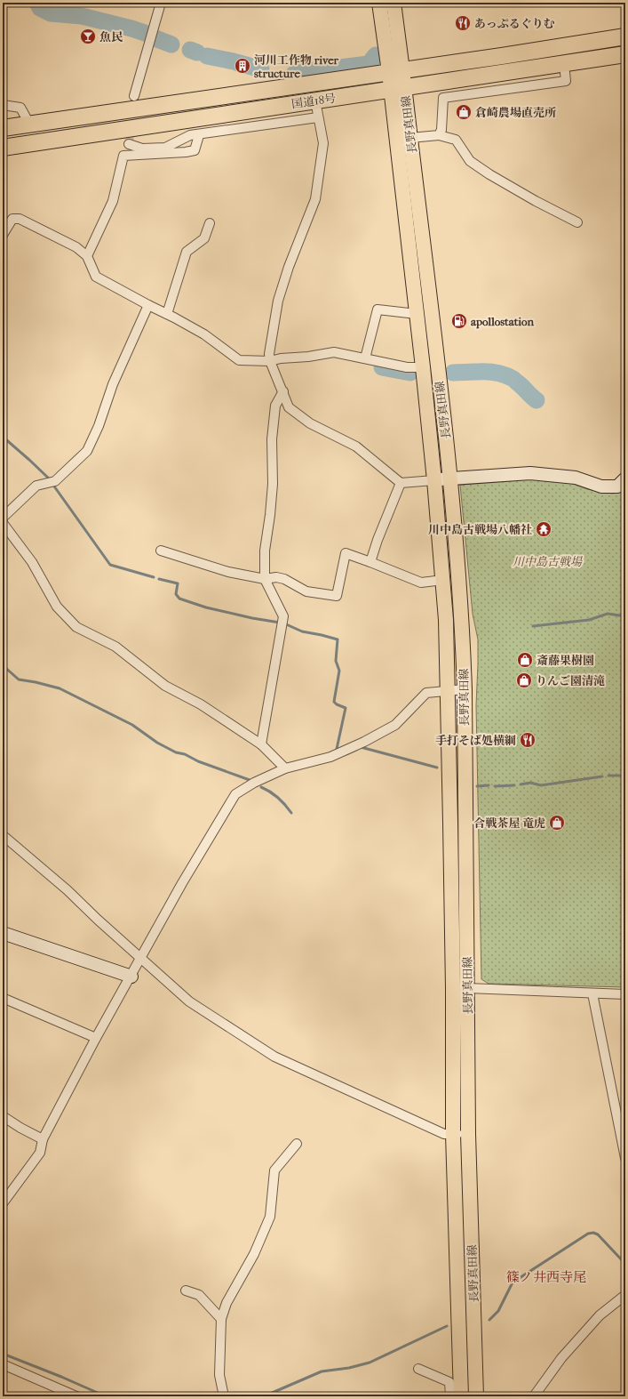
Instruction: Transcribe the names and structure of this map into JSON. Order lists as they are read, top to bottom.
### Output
{
  "streets": {
    "highway": ["国道18号"],
    "main road": ["長野真田線"]
  },
  "crossings": [
    ["国道18号", "長野真田線"]
  ],
  "districts": ["篠ノ井西寺尾"],
  "parks": ["川中島古戦場"],
  "places": {
    "restaurant": ["あっぷるぐりむ", "手打そば処横綱"],
    "bar": ["魚民"],
    "building": ["河川工作物 river structure"],
    "shop": [
      "倉崎農場直売所",
      "斎藤果樹園",
      "りんご園清滝",
      "合戦茶屋 竜虎"
    ],
    "fuel station": ["apollostation"],
    "temple": ["川中島古戦場八幡社"]
  }
}
